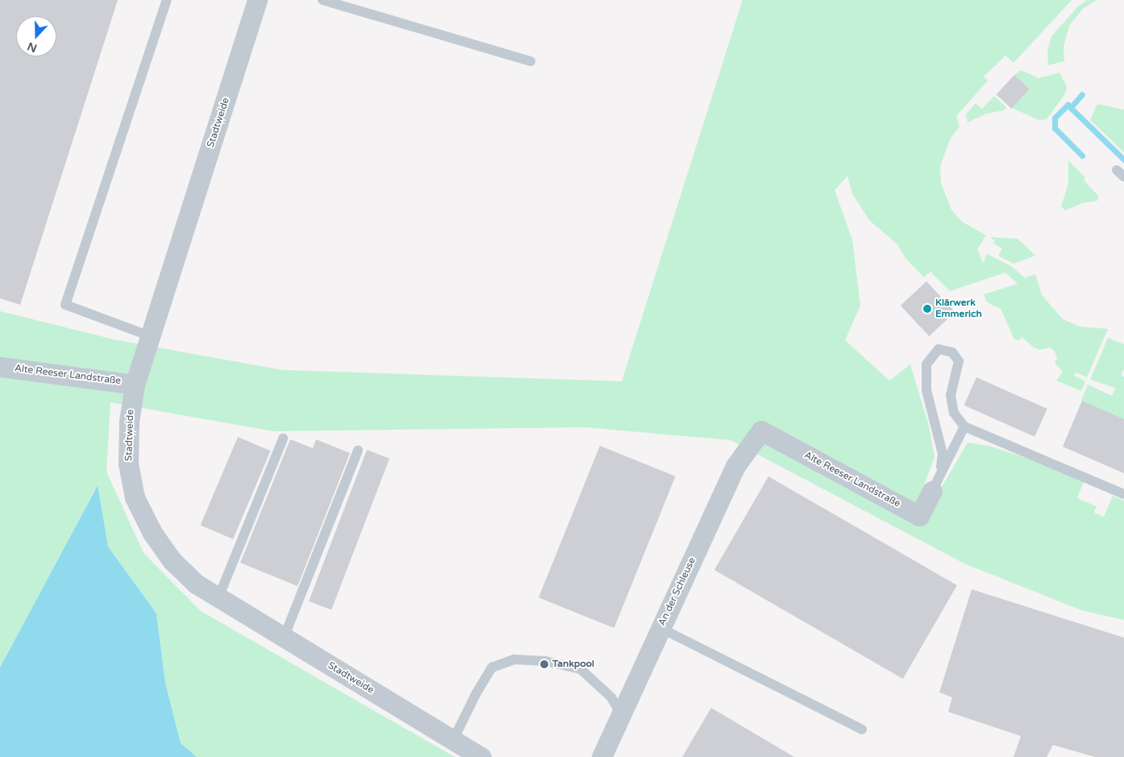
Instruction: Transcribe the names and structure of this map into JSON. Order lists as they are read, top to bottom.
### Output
{
  "streets": {
    "street": ["Stadtweide", "Alte Reeser Landstraße", "An der Schleuse"]
  },
  "crossings": [
    ["Stadtweide", "Alte Reeser Landstraße"],
    ["Alte Reeser Landstraße", "An der Schleuse"]
  ],
  "places": ["Klärwerk Emmerich", "Tankpool"],
  "north": "bottom"
}
